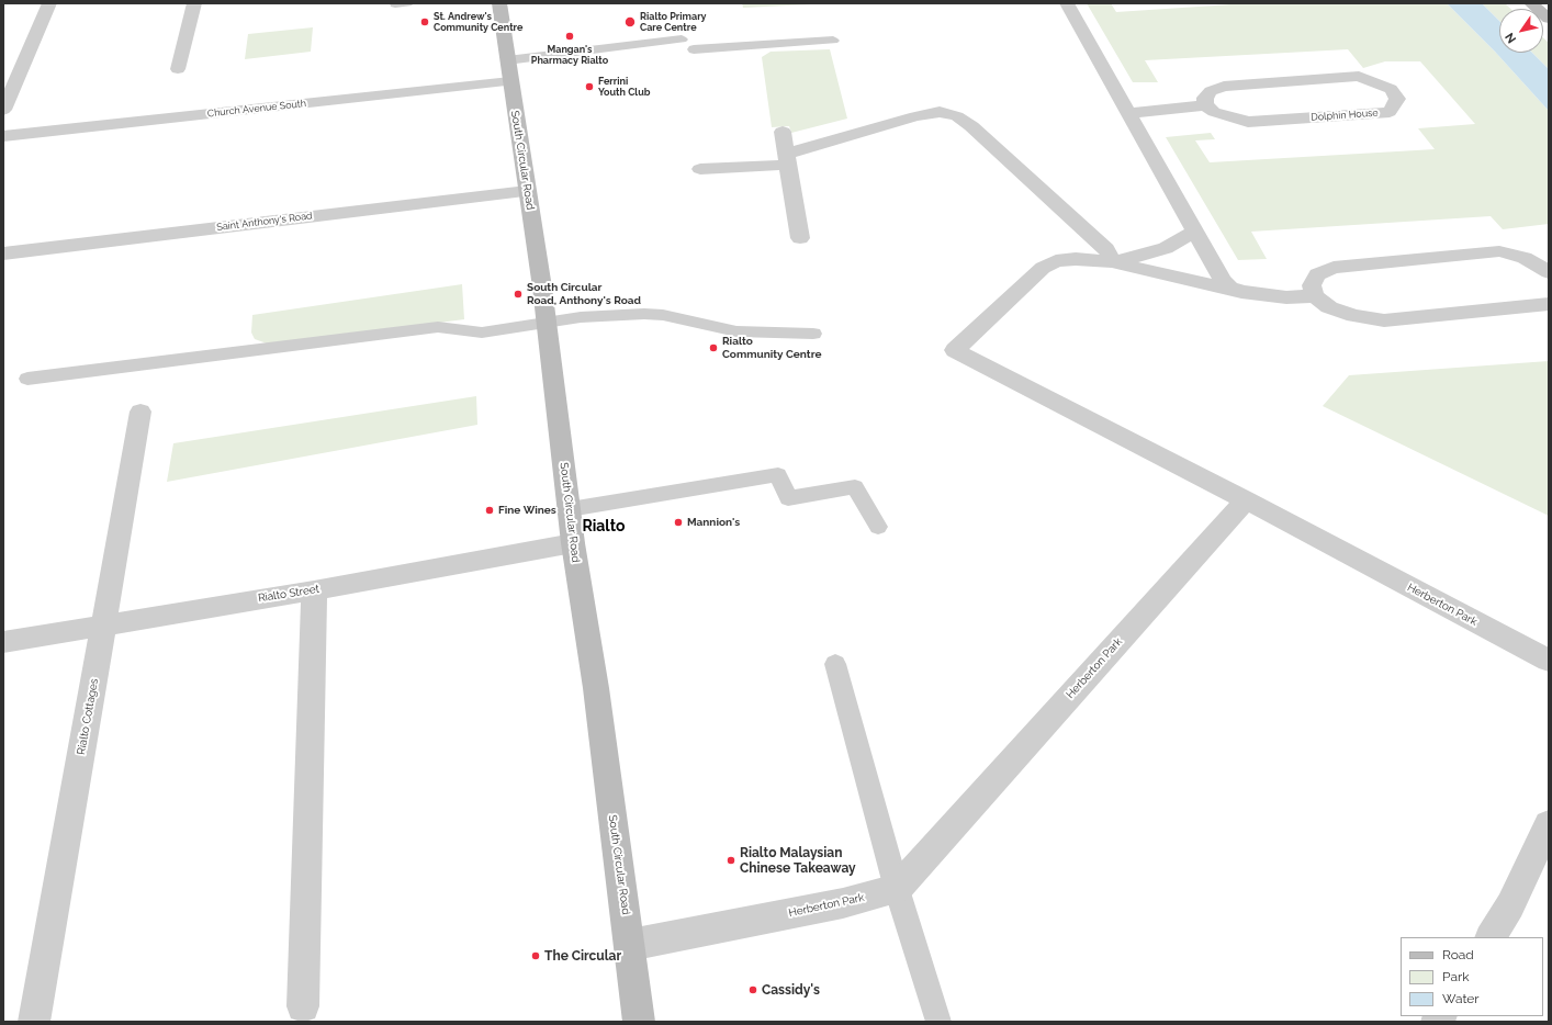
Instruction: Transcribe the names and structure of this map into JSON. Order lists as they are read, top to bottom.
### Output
{
  "streets": {
    "main road": ["South Circular Road"],
    "street": [
      "Church Avenue South",
      "Dolphin House",
      "Saint Anthony's Road",
      "Rialto Street",
      "Herberton Park",
      "Rialto Cottages"
    ]
  },
  "crossings": [
    ["Church Avenue South", "South Circular Road"],
    ["South Circular Road", "Saint Anthony's Road"],
    ["South Circular Road", "Rialto Street"],
    ["South Circular Road", "Herberton Park"],
    ["Rialto Street", "Rialto Cottages"]
  ],
  "districts": ["Rialto"],
  "places": [
    "St. Andrew's Community Centre",
    "Rialto Primary Care Centre",
    "Mangan's Pharmacy Rialto",
    "Ferrini Youth Club",
    "South Circular Road, Anthony's Road",
    "Rialto Community Centre",
    "Fine Wines",
    "Mannion's",
    "Rialto Malaysian Chinese Takeaway",
    "The Circular",
    "Cassidy's"
  ],
  "legend": ["Road", "Park", "Water"],
  "north": "bottom left"
}
